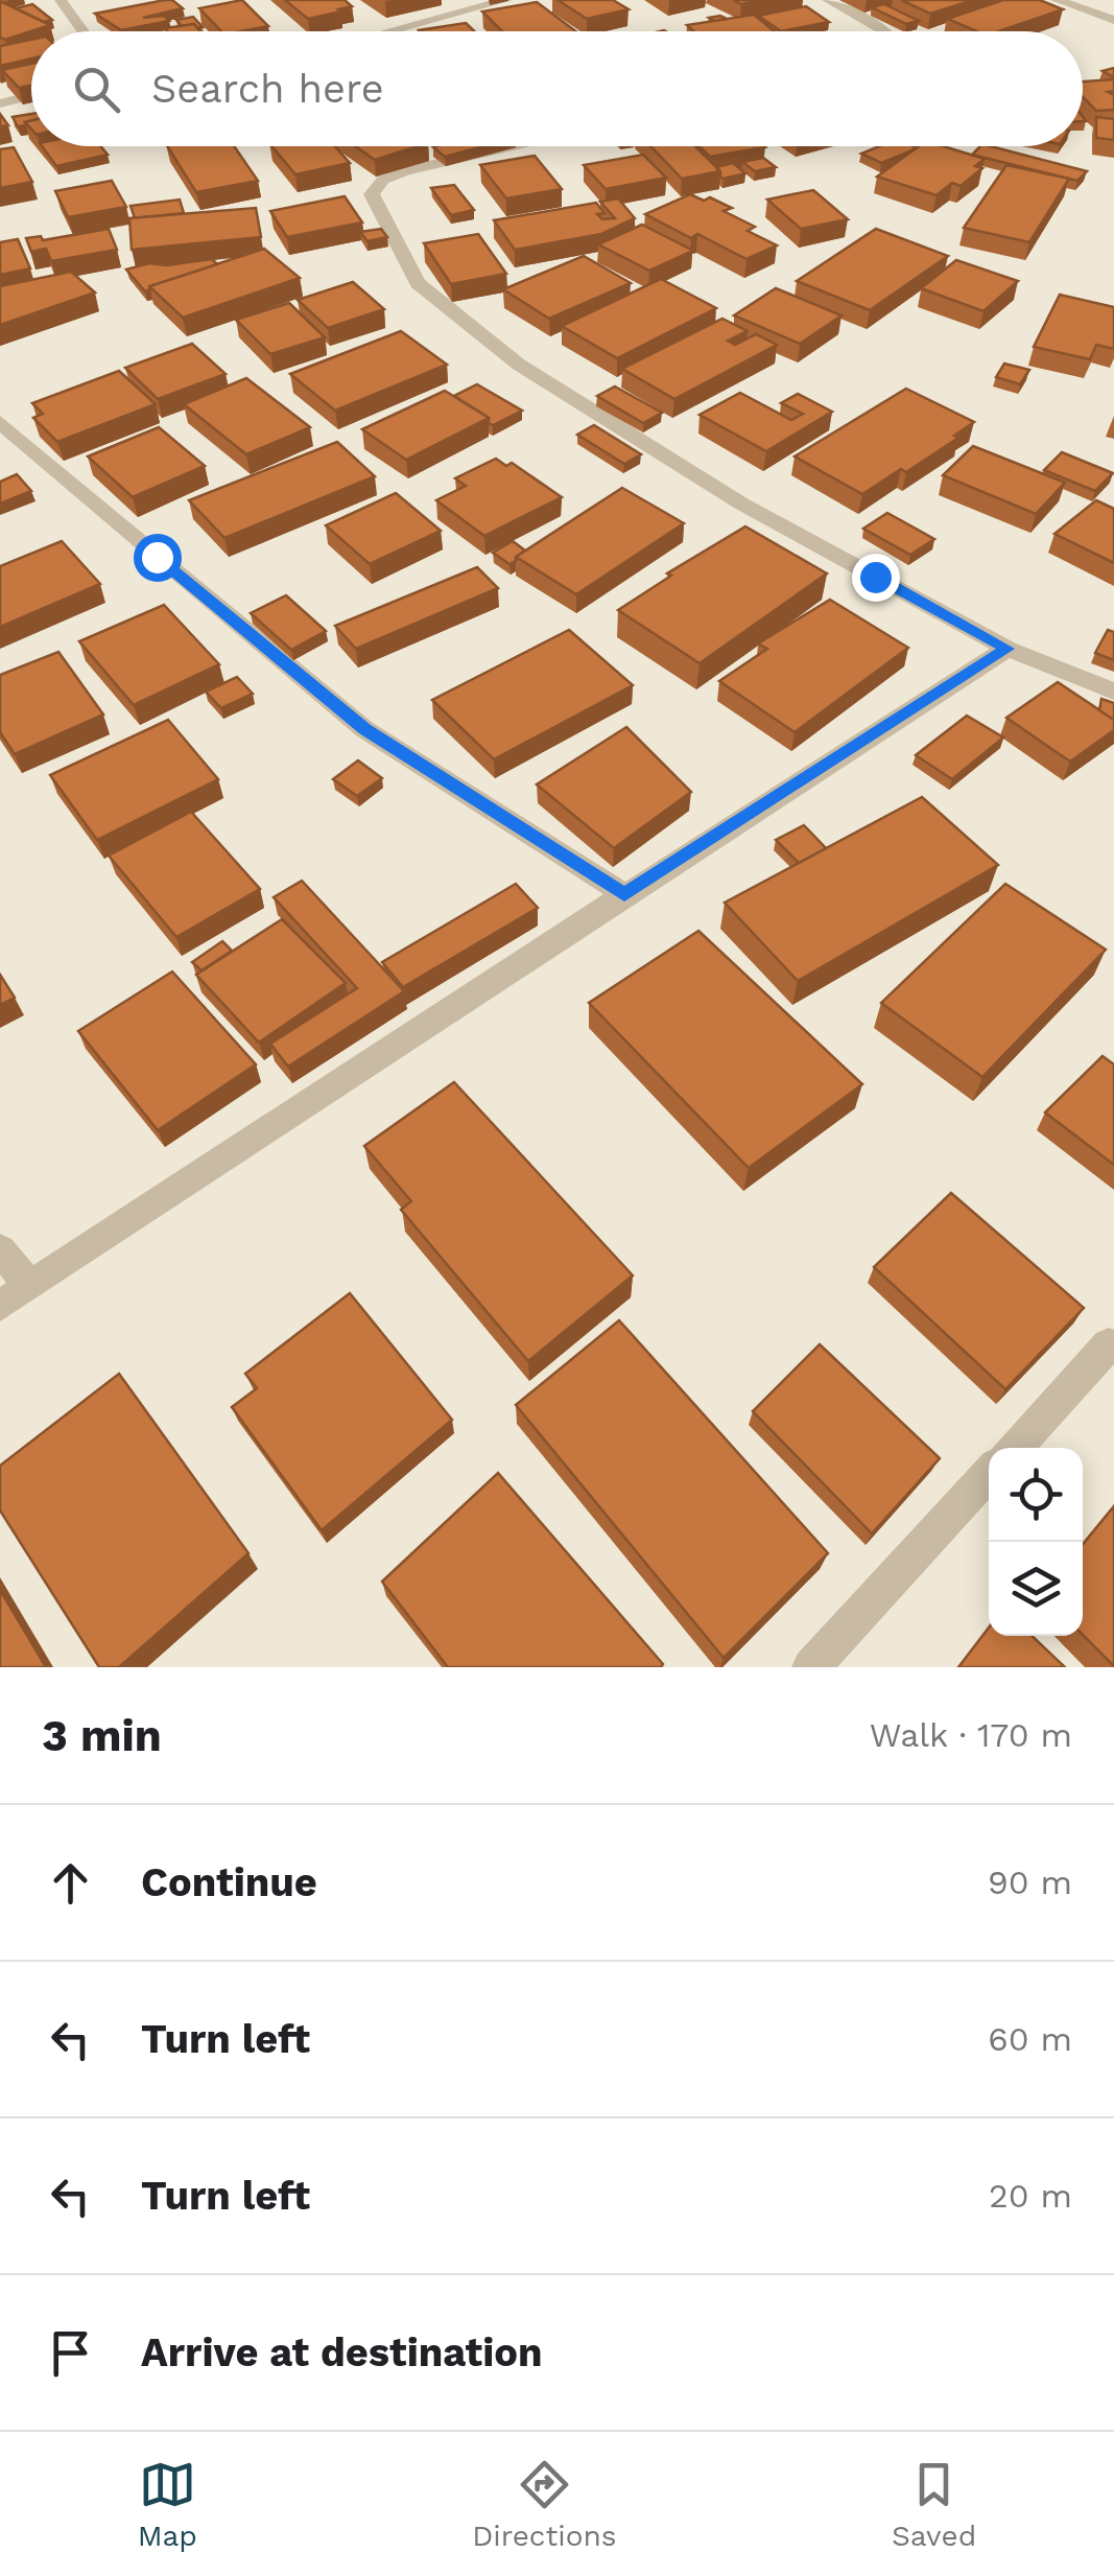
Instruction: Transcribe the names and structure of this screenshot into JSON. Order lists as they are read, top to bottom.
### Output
{
  "page": {
    "search": "Search here",
    "heading": ["3 min", "Walk · 170 m"],
    "list": [
      ["Continue", "90 m"],
      ["Turn left", "60 m"],
      ["Turn left", "20 m"],
      "Arrive at destination"
    ],
    "nav": ["Map", "Directions", "Saved"]
  }
}
